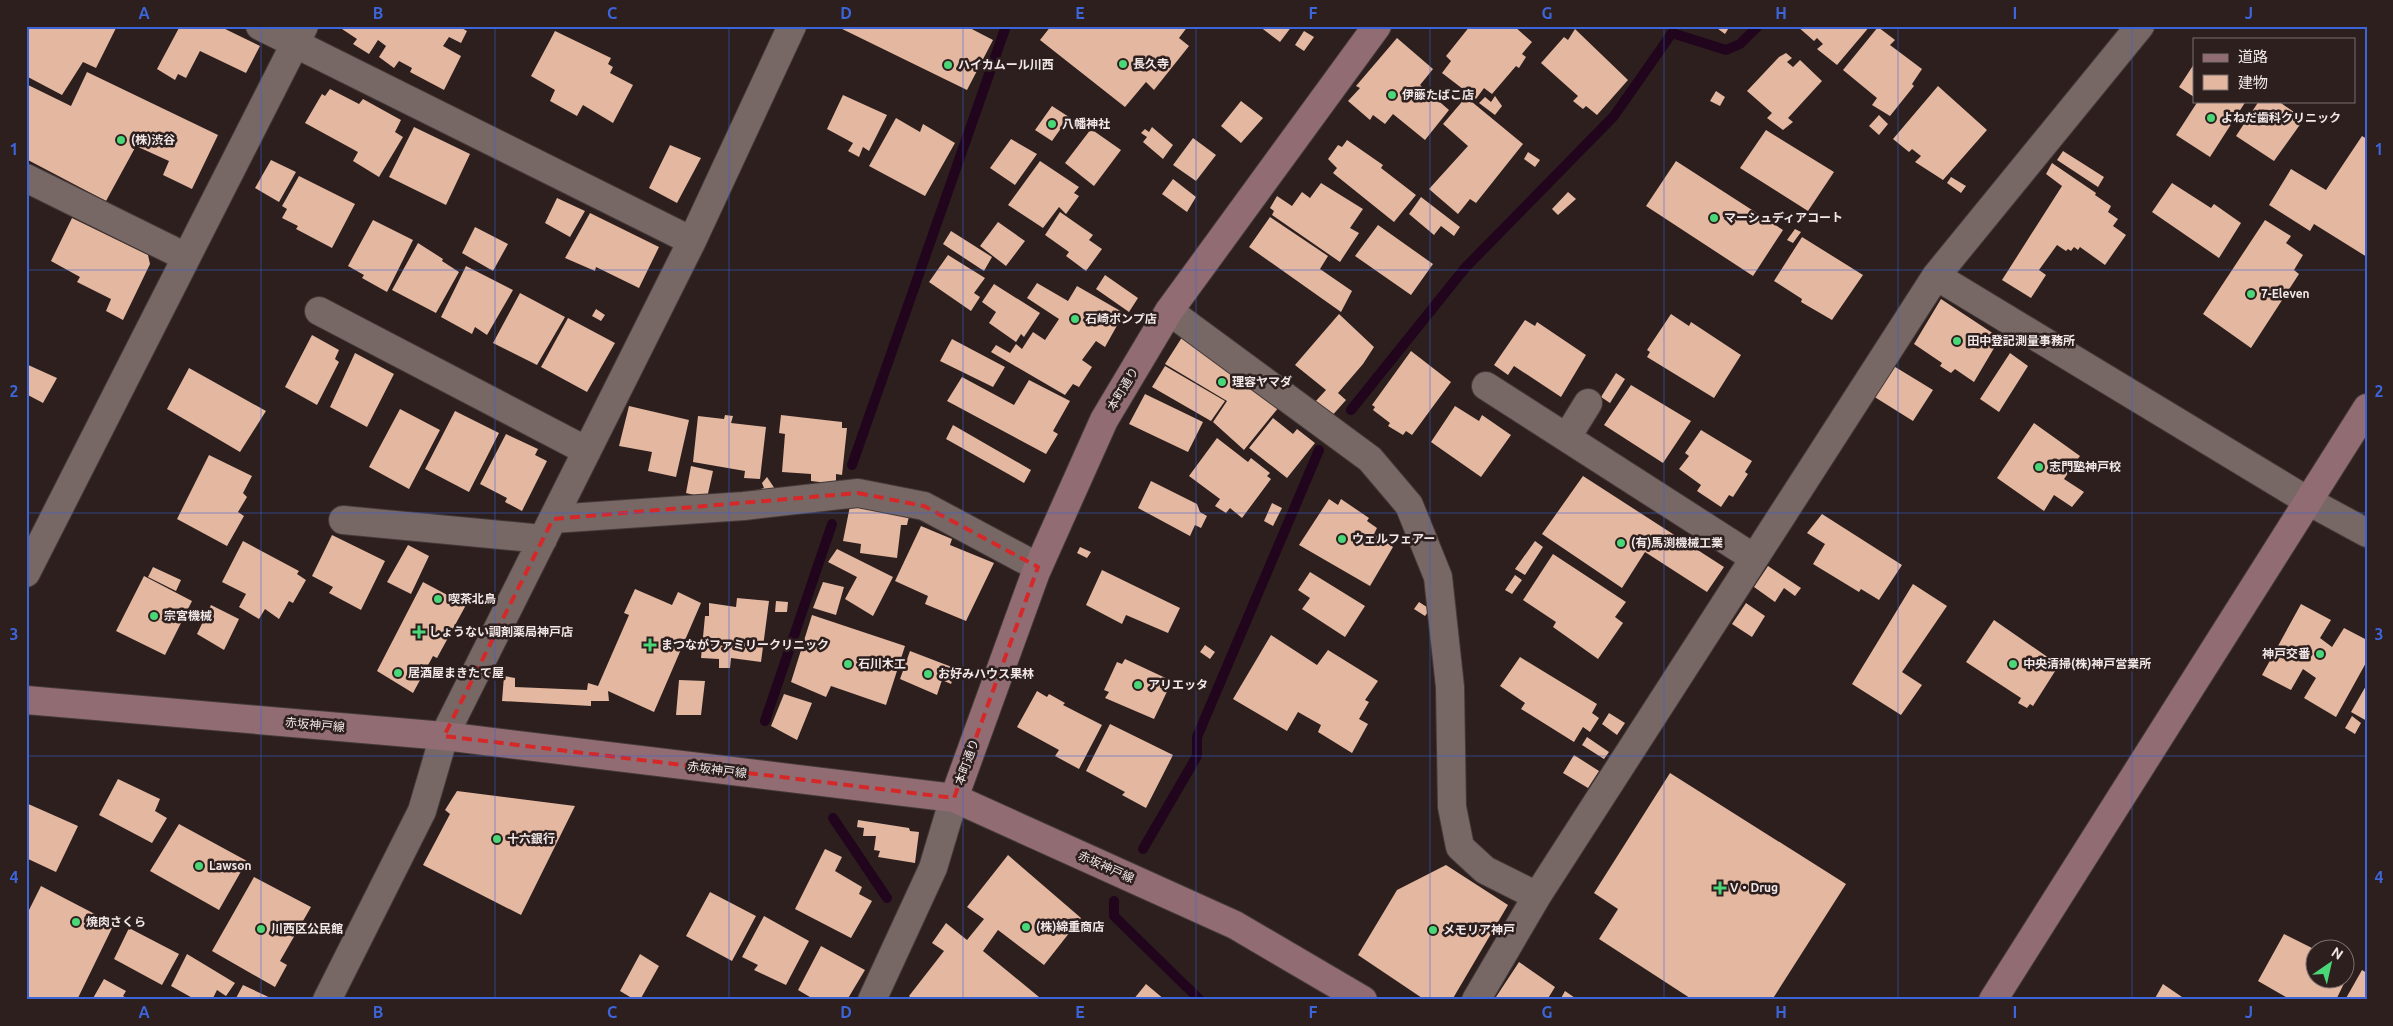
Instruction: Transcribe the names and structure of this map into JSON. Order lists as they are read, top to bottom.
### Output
{
  "streets": {
    "street": ["本町通り", "赤坂神戸線"]
  },
  "crossings": [
    ["本町通り", "赤坂神戸線"]
  ],
  "places": {
    "other": [
      "長久寺",
      "ハイカムール川西",
      "伊藤たばこ店",
      "よねだ歯科クリニック",
      "八幡神社",
      "(株)渋谷",
      "マーシュディアコート",
      "7-Eleven",
      "石崎ポンプ店",
      "田中登記測量事務所",
      "理容ヤマダ",
      "志門塾神戸校",
      "ウェルフェアー",
      "(有)馬渕機械工業",
      "喫茶北鳥",
      "宗宮機械",
      "神戸交番",
      "石川木工",
      "中央清掃(株)神戸営業所",
      "居酒屋まきたて屋",
      "お好みハウス果林",
      "アリエッタ",
      "十六銀行",
      "Lawson",
      "焼肉さくら",
      "(株)綿重商店",
      "川西区公民館",
      "メモリア神戸"
    ],
    "health": ["しょうない調剤薬局神戸店", "まつながファミリークリニック", "V・Drug"]
  },
  "legend": ["道路", "建物"],
  "north": "top right",
  "grid": {
    "columns": [
      "A",
      "B",
      "C",
      "D",
      "E",
      "F",
      "G",
      "H",
      "I",
      "J"
    ],
    "rows": [
      "1",
      "2",
      "3",
      "4"
    ]
  }
}
